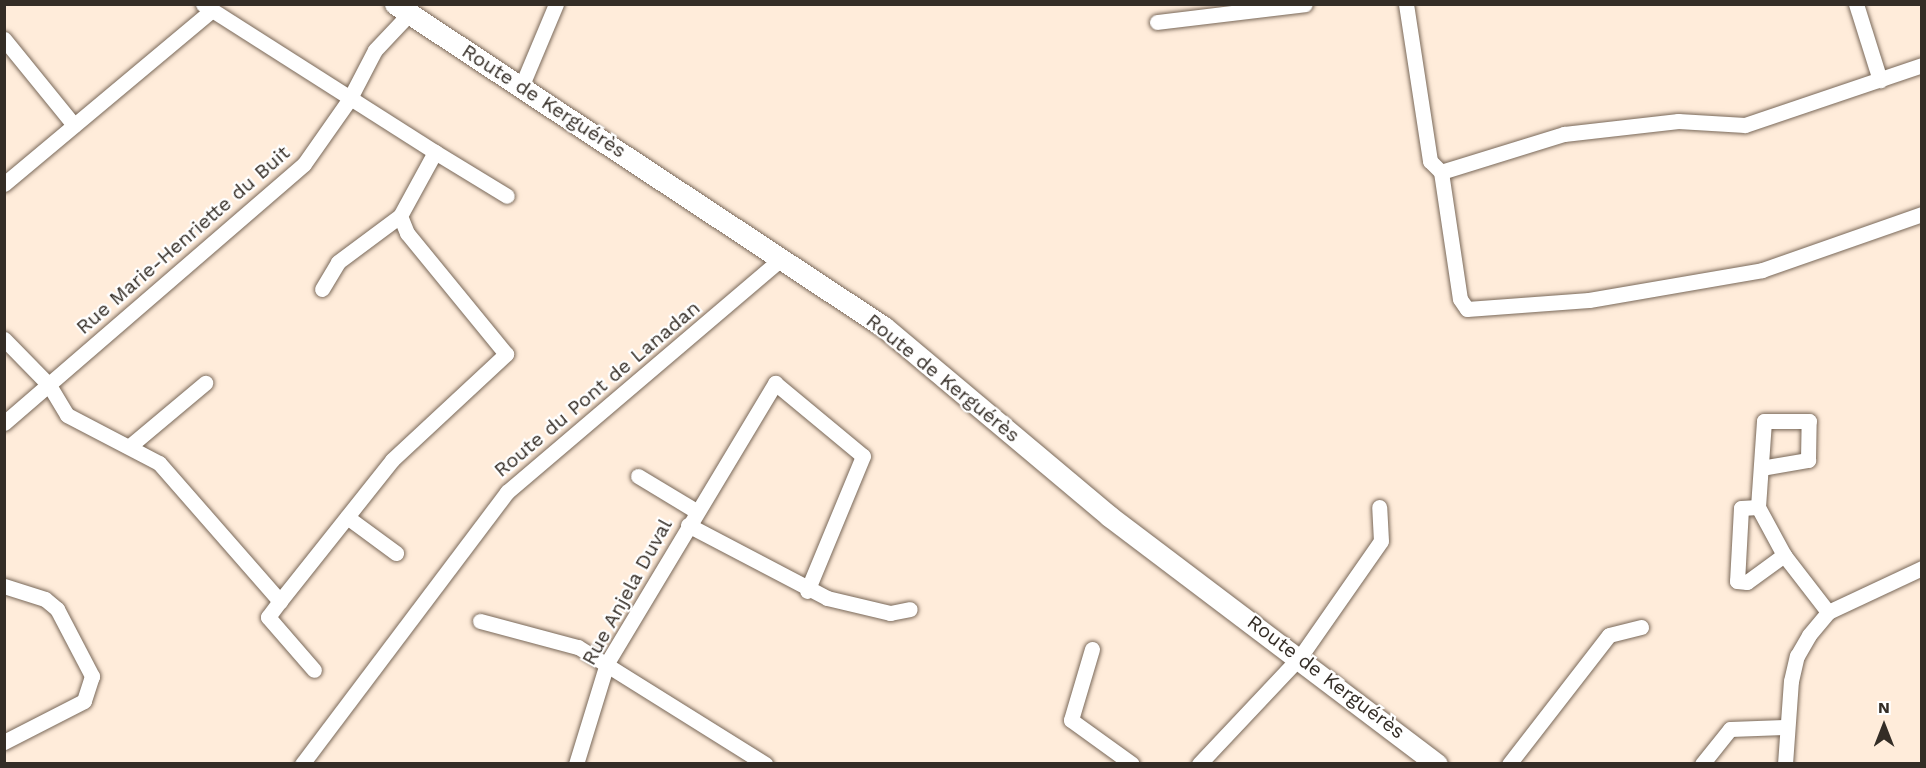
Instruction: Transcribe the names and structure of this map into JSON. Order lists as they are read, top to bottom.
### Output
{
  "streets": {
    "street": [
      "Route de Kerguérès",
      "Rue Marie-Henriette du Buit",
      "Route du Pont de Lanadan",
      "Rue Anjela Duval"
    ]
  },
  "crossings": [
    ["Route de Kerguérès", "Rue Marie-Henriette du Buit"],
    ["Route de Kerguérès", "Route du Pont de Lanadan"]
  ],
  "north": "top"
}
